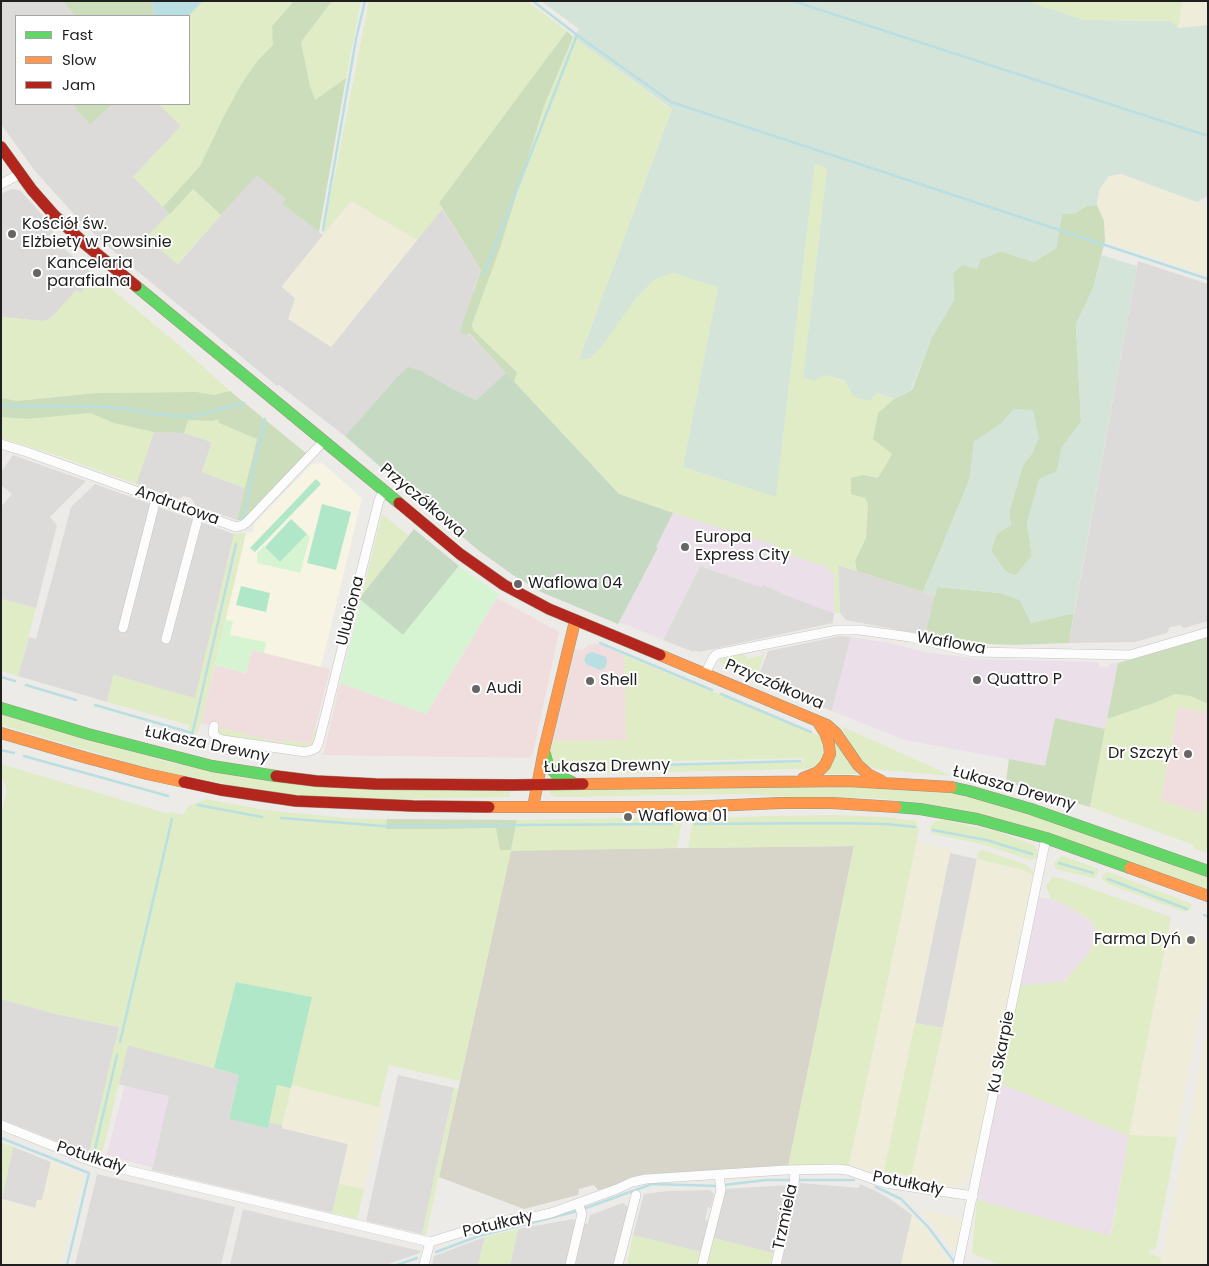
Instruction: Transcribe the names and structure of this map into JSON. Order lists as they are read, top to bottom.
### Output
{
  "streets": {
    "main road": ["Przyczółkowa", "Łukasza Drewny"],
    "street": [
      "Andrutowa",
      "Ulubiona",
      "Waflowa",
      "Ku Skarpie",
      "Potułkały",
      "Trzmiela"
    ]
  },
  "crossings": [
    ["Przyczółkowa", "Andrutowa"],
    ["Przyczółkowa", "Ulubiona"],
    ["Przyczółkowa", "Waflowa"],
    ["Przyczółkowa", "Łukasza Drewny"],
    ["Ku Skarpie", "Potułkały"],
    ["Potułkały", "Trzmiela"]
  ],
  "places": [
    "Kościół św. Elżbiety w Powsinie",
    "Kancelaria parafialna",
    "Europa Express City",
    "Waflowa 04",
    "Quattro P",
    "Shell",
    "Audi",
    "Dr Szczyt",
    "Waflowa 01",
    "Farma Dyń"
  ],
  "legend": ["Fast", "Slow", "Jam"]
}
